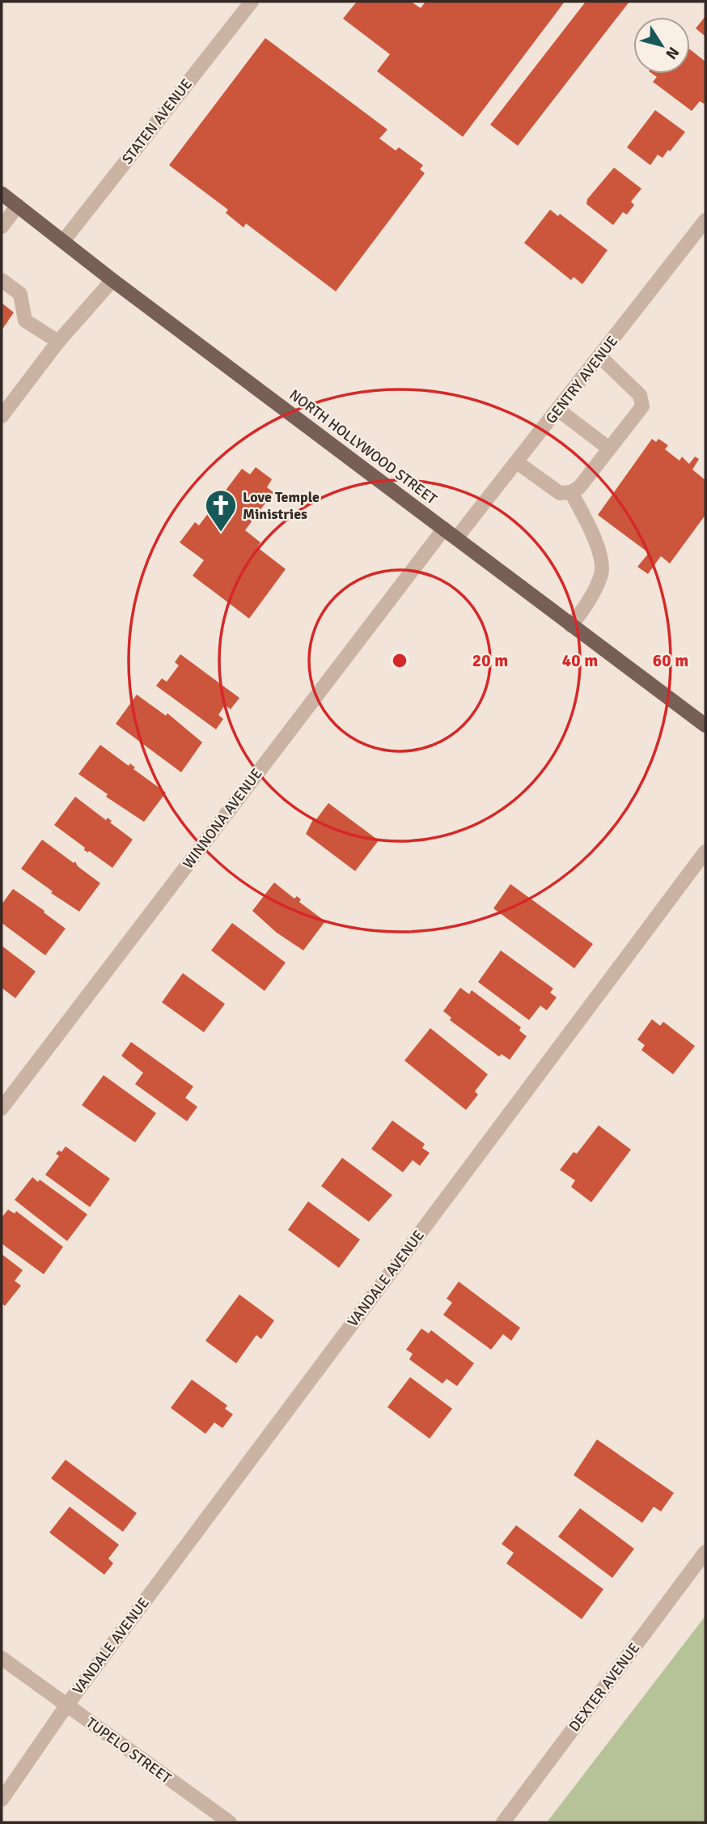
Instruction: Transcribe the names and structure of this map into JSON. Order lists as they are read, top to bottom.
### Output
{
  "streets": {
    "main road": ["NORTH HOLLYWOOD STREET"],
    "street": [
      "STATEN AVENUE",
      "GENTRY AVENUE",
      "WINNONA AVENUE",
      "VANDALE AVENUE",
      "DEXTER AVENUE",
      "TUPELO STREET"
    ]
  },
  "crossings": [
    ["STATEN AVENUE", "NORTH HOLLYWOOD STREET"],
    ["GENTRY AVENUE", "NORTH HOLLYWOOD STREET"],
    ["NORTH HOLLYWOOD STREET", "WINNONA AVENUE"],
    ["VANDALE AVENUE", "TUPELO STREET"]
  ],
  "places": {
    "church": ["Love Temple Ministries"]
  },
  "north": "bottom right",
  "rings": ["20 m", "40 m", "60 m"]
}
